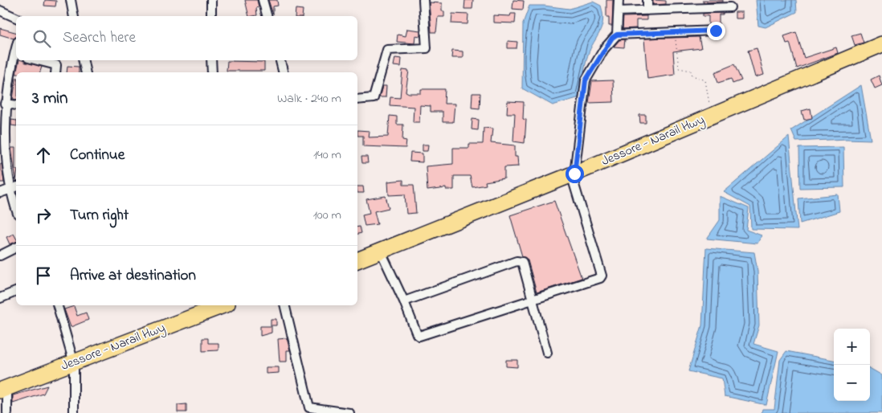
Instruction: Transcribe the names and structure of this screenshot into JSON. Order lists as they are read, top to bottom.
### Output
{
  "streets": {
    "highway": ["Jessore - Narail Hwy"]
  },
  "page": {
    "search": "Search here",
    "heading": ["3 min", "Walk · 240 m"],
    "list": [
      ["Continue", "140 m"],
      ["Turn right", "100 m"],
      "Arrive at destination"
    ],
    "map_buttons": ["+", "−"]
  }
}
